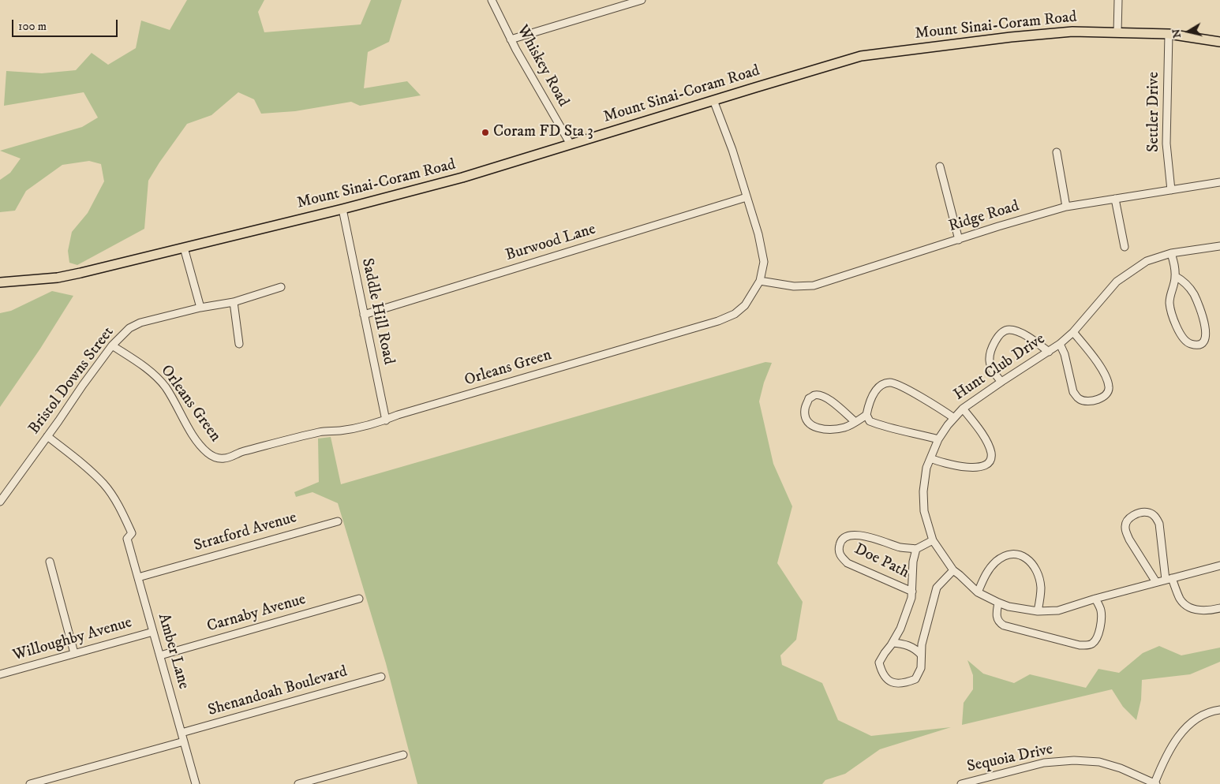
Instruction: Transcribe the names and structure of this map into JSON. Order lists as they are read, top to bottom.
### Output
{
  "streets": {
    "main road": ["Mount Sinai-Coram Road"],
    "street": [
      "Whiskey Road",
      "Settler Drive",
      "Ridge Road",
      "Burwood Lane",
      "Saddle Hill Road",
      "Hunt Club Drive",
      "Orleans Green",
      "Bristol Downs Street",
      "Stratford Avenue",
      "Doe Path",
      "Carnaby Avenue",
      "Willoughby Avenue",
      "Amber Lane",
      "Shenandoah Boulevard",
      "Sequoia Drive"
    ]
  },
  "crossings": [
    ["Mount Sinai-Coram Road", "Whiskey Road"],
    ["Mount Sinai-Coram Road", "Settler Drive"],
    ["Mount Sinai-Coram Road", "Saddle Hill Road"],
    ["Mount Sinai-Coram Road", "Orleans Green"],
    ["Settler Drive", "Ridge Road"],
    ["Ridge Road", "Orleans Green"],
    ["Burwood Lane", "Saddle Hill Road"],
    ["Burwood Lane", "Orleans Green"],
    ["Saddle Hill Road", "Orleans Green"],
    ["Orleans Green", "Bristol Downs Street"],
    ["Bristol Downs Street", "Amber Lane"],
    ["Stratford Avenue", "Amber Lane"],
    ["Carnaby Avenue", "Amber Lane"],
    ["Willoughby Avenue", "Amber Lane"],
    ["Amber Lane", "Shenandoah Boulevard"]
  ],
  "places": ["Coram FD Sta 3"],
  "scale_bar": "100 m",
  "north": "left"
}
